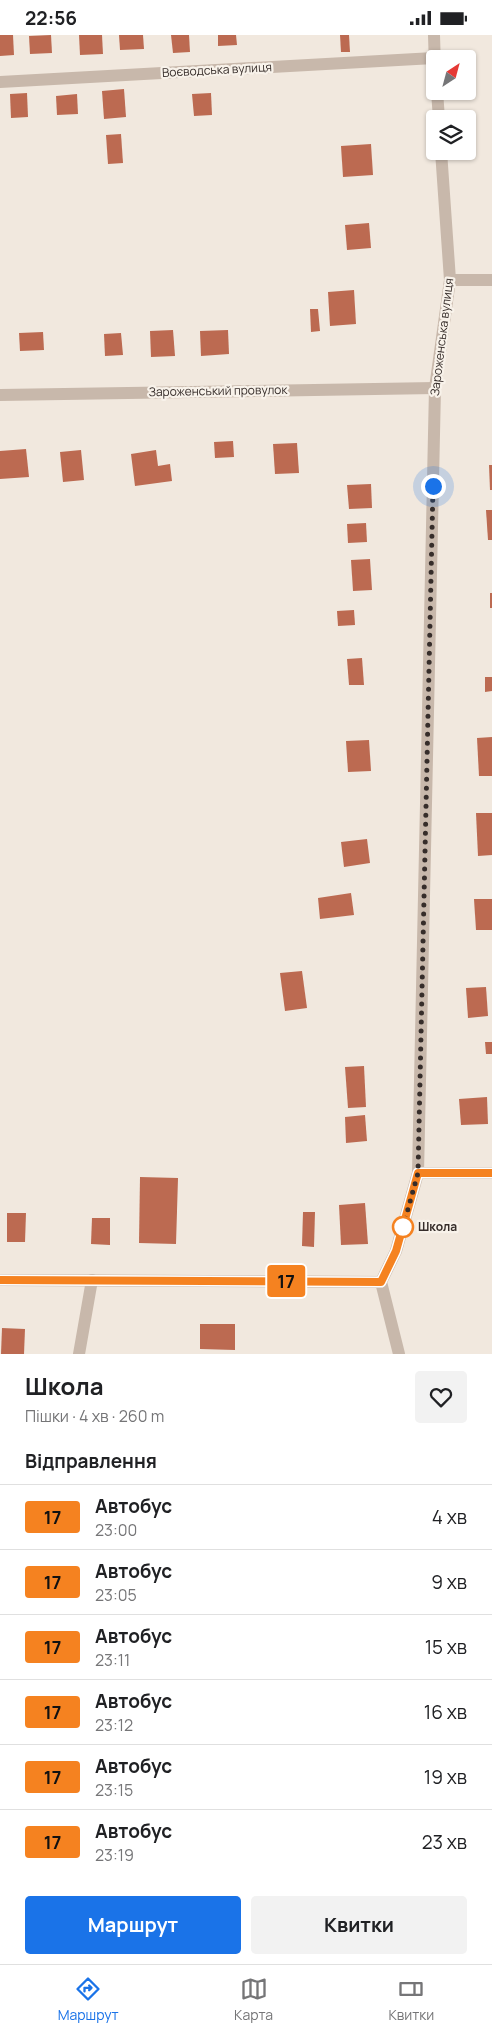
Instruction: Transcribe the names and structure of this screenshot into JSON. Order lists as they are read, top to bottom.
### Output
{
  "streets": {
    "street": ["Воєводська вулиця", "Зароженська вулиця", "Зароженський провулок"]
  },
  "crossings": [
    ["Зароженська вулиця", "Зароженський провулок"]
  ],
  "places": ["Школа"],
  "lines": ["bus line 17"],
  "north": "top right",
  "page": {
    "status": "22:56",
    "on_map": "17",
    "heading": [
      ["Школа", "Пішки · 4 хв · 260 m"],
      "Відправлення"
    ],
    "list": [
      {
        "mark": "17",
        "name": "Автобус",
        "note": "23:00",
        "value": "4 хв"
      },
      {
        "mark": "17",
        "name": "Автобус",
        "note": "23:05",
        "value": "9 хв"
      },
      {
        "mark": "17",
        "name": "Автобус",
        "note": "23:11",
        "value": "15 хв"
      },
      {
        "mark": "17",
        "name": "Автобус",
        "note": "23:12",
        "value": "16 хв"
      },
      {
        "mark": "17",
        "name": "Автобус",
        "note": "23:15",
        "value": "19 хв"
      },
      {
        "mark": "17",
        "name": "Автобус",
        "note": "23:19",
        "value": "23 хв"
      }
    ],
    "buttons": ["Маршрут", "Квитки"],
    "tabs": ["Маршрут", "Карта", "Квитки"]
  }
}
